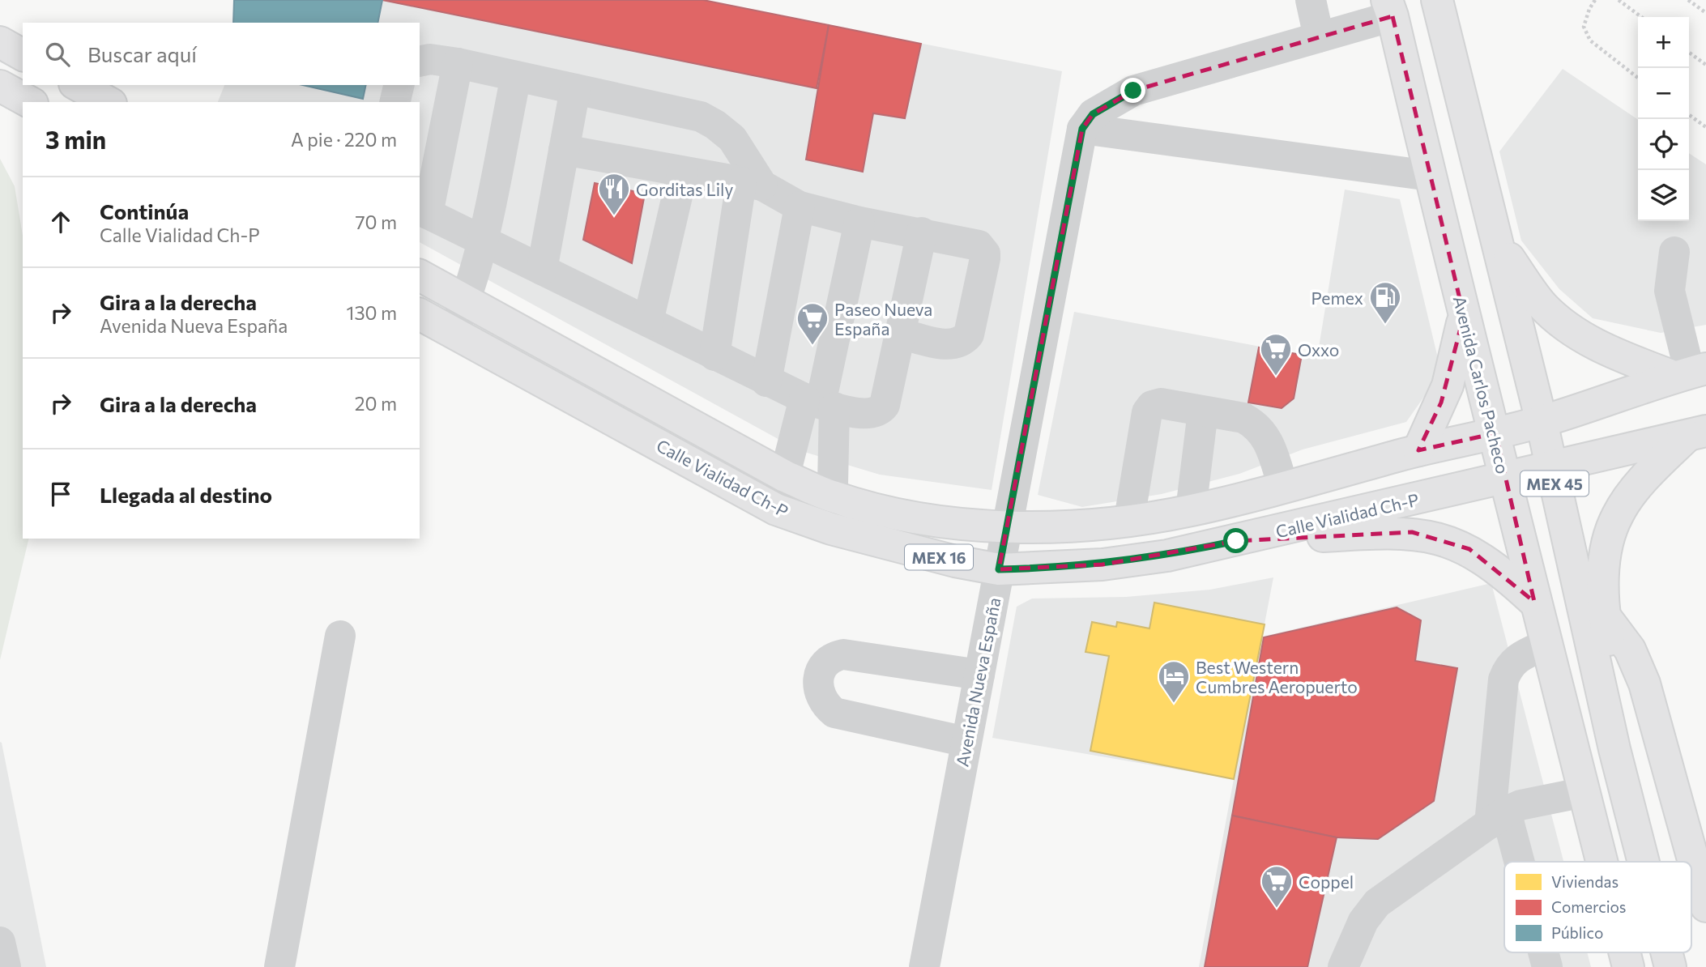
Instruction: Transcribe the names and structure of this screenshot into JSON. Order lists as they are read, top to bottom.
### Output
{
  "streets": {
    "main road": [
      "Avenida Carlos Pacheco",
      "Calle Vialidad Ch-P",
      "MEX 45",
      "MEX 16"
    ],
    "street": ["Avenida Nueva España"]
  },
  "crossings": [
    ["Avenida Carlos Pacheco", "Calle Vialidad Ch-P"],
    ["Calle Vialidad Ch-P", "MEX 45"],
    ["Calle Vialidad Ch-P", "Avenida Nueva España"]
  ],
  "places": {
    "restaurant": ["Gorditas Lily"],
    "fuel station": ["Pemex"],
    "supermarket": ["Paseo Nueva España", "Oxxo", "Coppel"],
    "hotel": ["Best Western Cumbres Aeropuerto"]
  },
  "legend": ["Viviendas", "Comercios", "Público"],
  "page": {
    "map_buttons": ["+", "−"],
    "search": "Buscar aquí",
    "heading": ["3 min", "A pie · 220 m"],
    "list": [
      ["Continúa", "Calle Vialidad Ch-P", "70 m"],
      ["Gira a la derecha", "Avenida Nueva España", "130 m"],
      ["Gira a la derecha", "20 m"],
      "Llegada al destino"
    ]
  }
}
